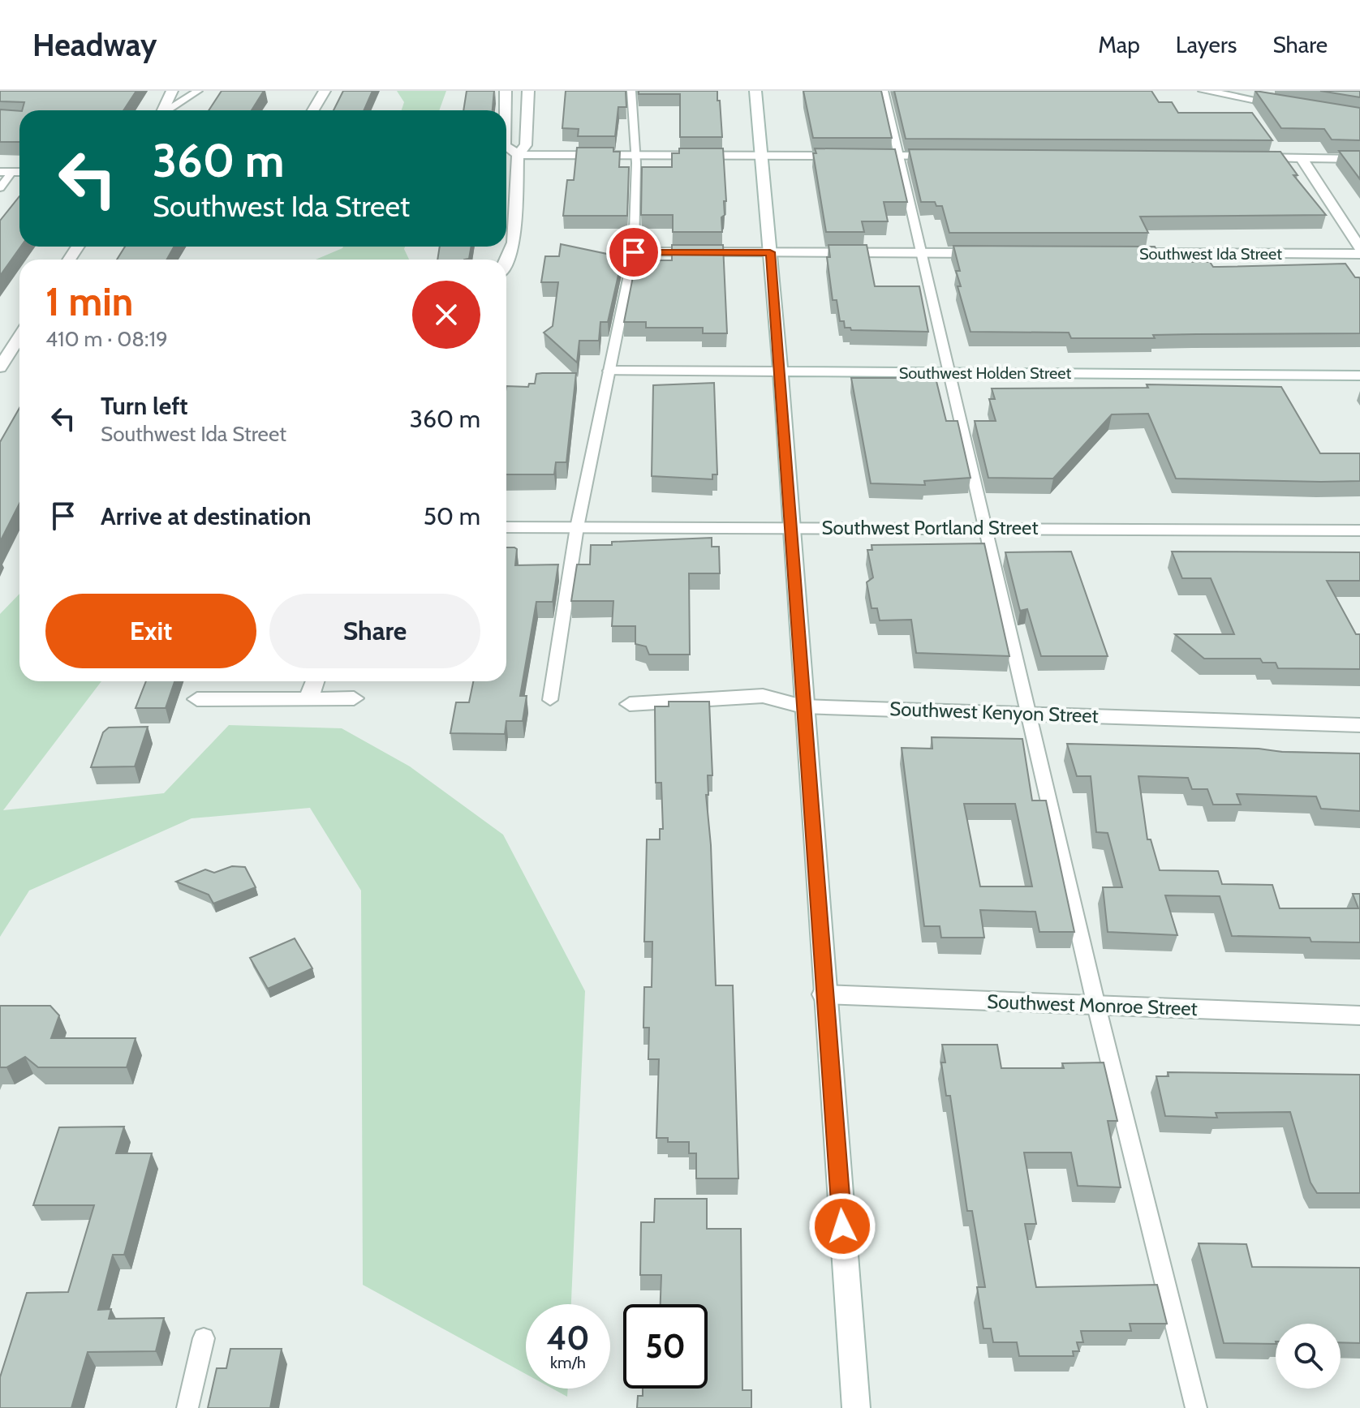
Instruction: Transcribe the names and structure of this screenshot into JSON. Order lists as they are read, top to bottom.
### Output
{
  "streets": {
    "street": [
      "Southwest Ida Street",
      "Southwest Holden Street",
      "Southwest Portland Street",
      "Southwest Kenyon Street",
      "Southwest Monroe Street"
    ]
  },
  "page": {
    "header": "Headway",
    "nav": ["Map", "Layers", "Share"],
    "turn": ["360 m", "Southwest Ida Street"],
    "heading": ["1 min", "410 m · 08:19"],
    "list": [
      {
        "name": "Turn left",
        "note": "Southwest Ida Street",
        "value": "360 m"
      },
      {
        "name": "Arrive at destination",
        "value": "50 m"
      }
    ],
    "buttons": ["Exit", "Share"],
    "speed": "40 km/h",
    "limit": "50"
  }
}
